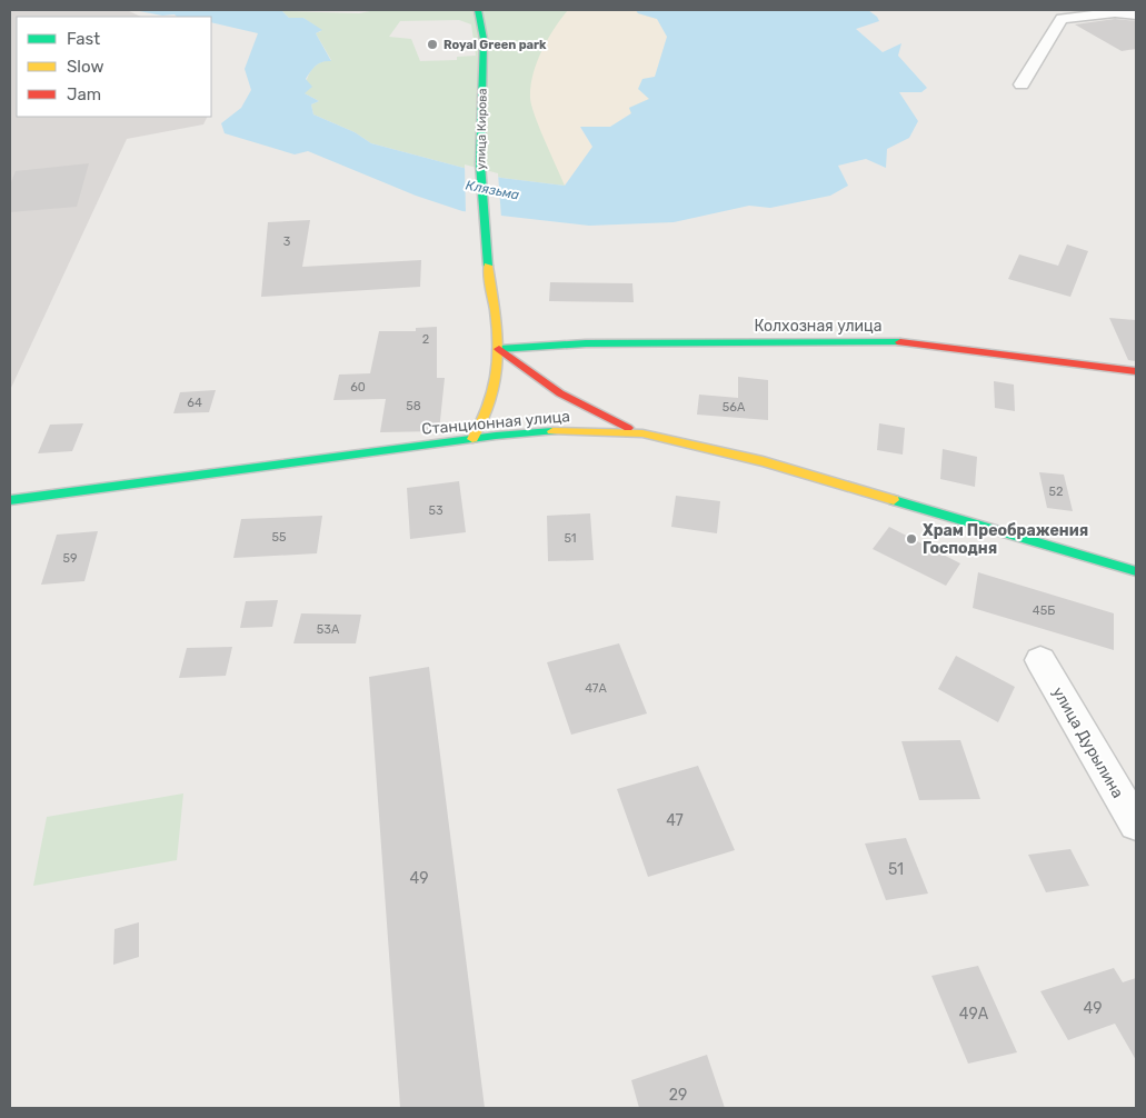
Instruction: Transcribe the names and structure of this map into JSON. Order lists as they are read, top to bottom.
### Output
{
  "streets": {
    "street": [
      "улица Кирова",
      "Колхозная улица",
      "Станционная улица",
      "улица Дурылина"
    ]
  },
  "crossings": [
    ["улица Кирова", "Колхозная улица"],
    ["улица Кирова", "Станционная улица"]
  ],
  "water": ["Клязьма"],
  "places": ["Royal Green park", "Храм Преображения Господня"],
  "house_numbers": [
    "3",
    "2",
    "60",
    "64",
    "58",
    "56А",
    "52",
    "53",
    "55",
    "51",
    "59",
    "45Б",
    "53А",
    "47А",
    "47",
    "51",
    "49",
    "49",
    "49А",
    "29"
  ],
  "legend": ["Fast", "Slow", "Jam"]
}
